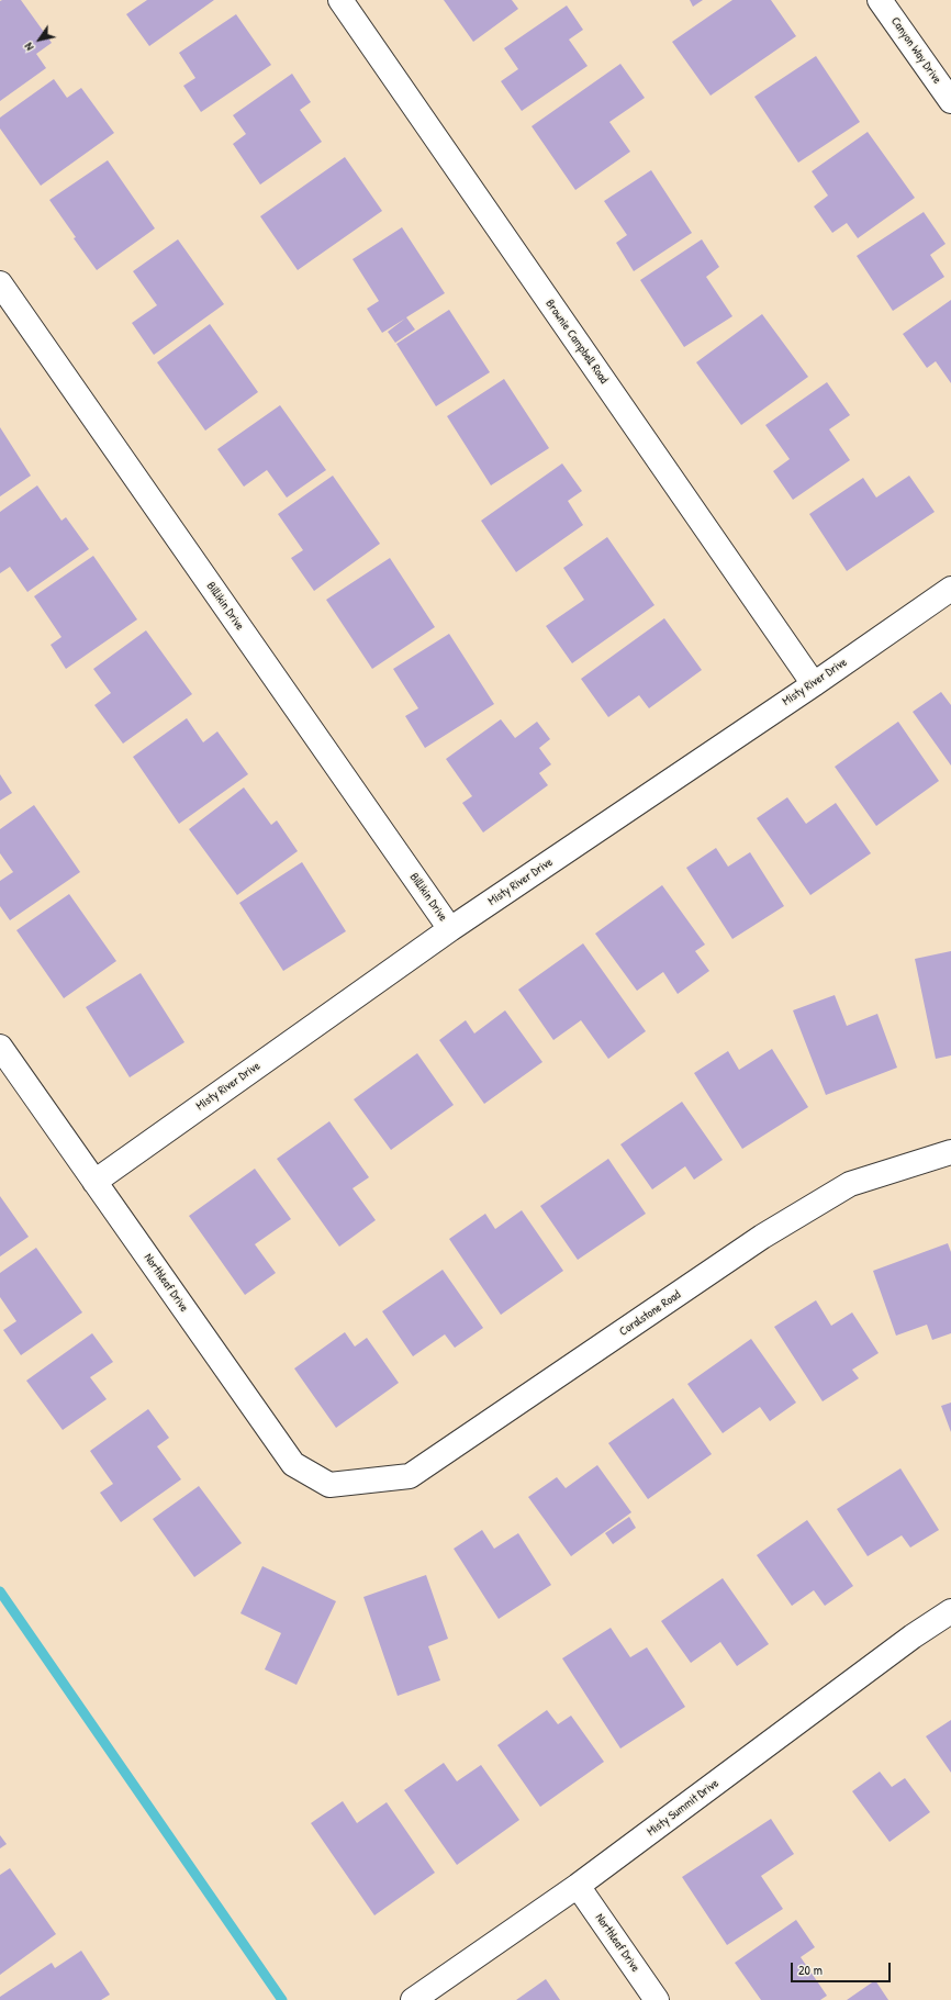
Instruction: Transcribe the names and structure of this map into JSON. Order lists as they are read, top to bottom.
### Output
{
  "streets": {
    "street": [
      "Canyon Way Drive",
      "Brownie Campbell Road",
      "Billikin Drive",
      "Misty River Drive",
      "Northleaf Drive",
      "Coralstone Road",
      "Misty Summit Drive"
    ]
  },
  "crossings": [
    ["Brownie Campbell Road", "Misty River Drive"],
    ["Billikin Drive", "Misty River Drive"],
    ["Misty River Drive", "Northleaf Drive"],
    ["Northleaf Drive", "Coralstone Road"],
    ["Northleaf Drive", "Misty Summit Drive"]
  ],
  "scale_bar": "20 m",
  "north": "bottom left"
}
